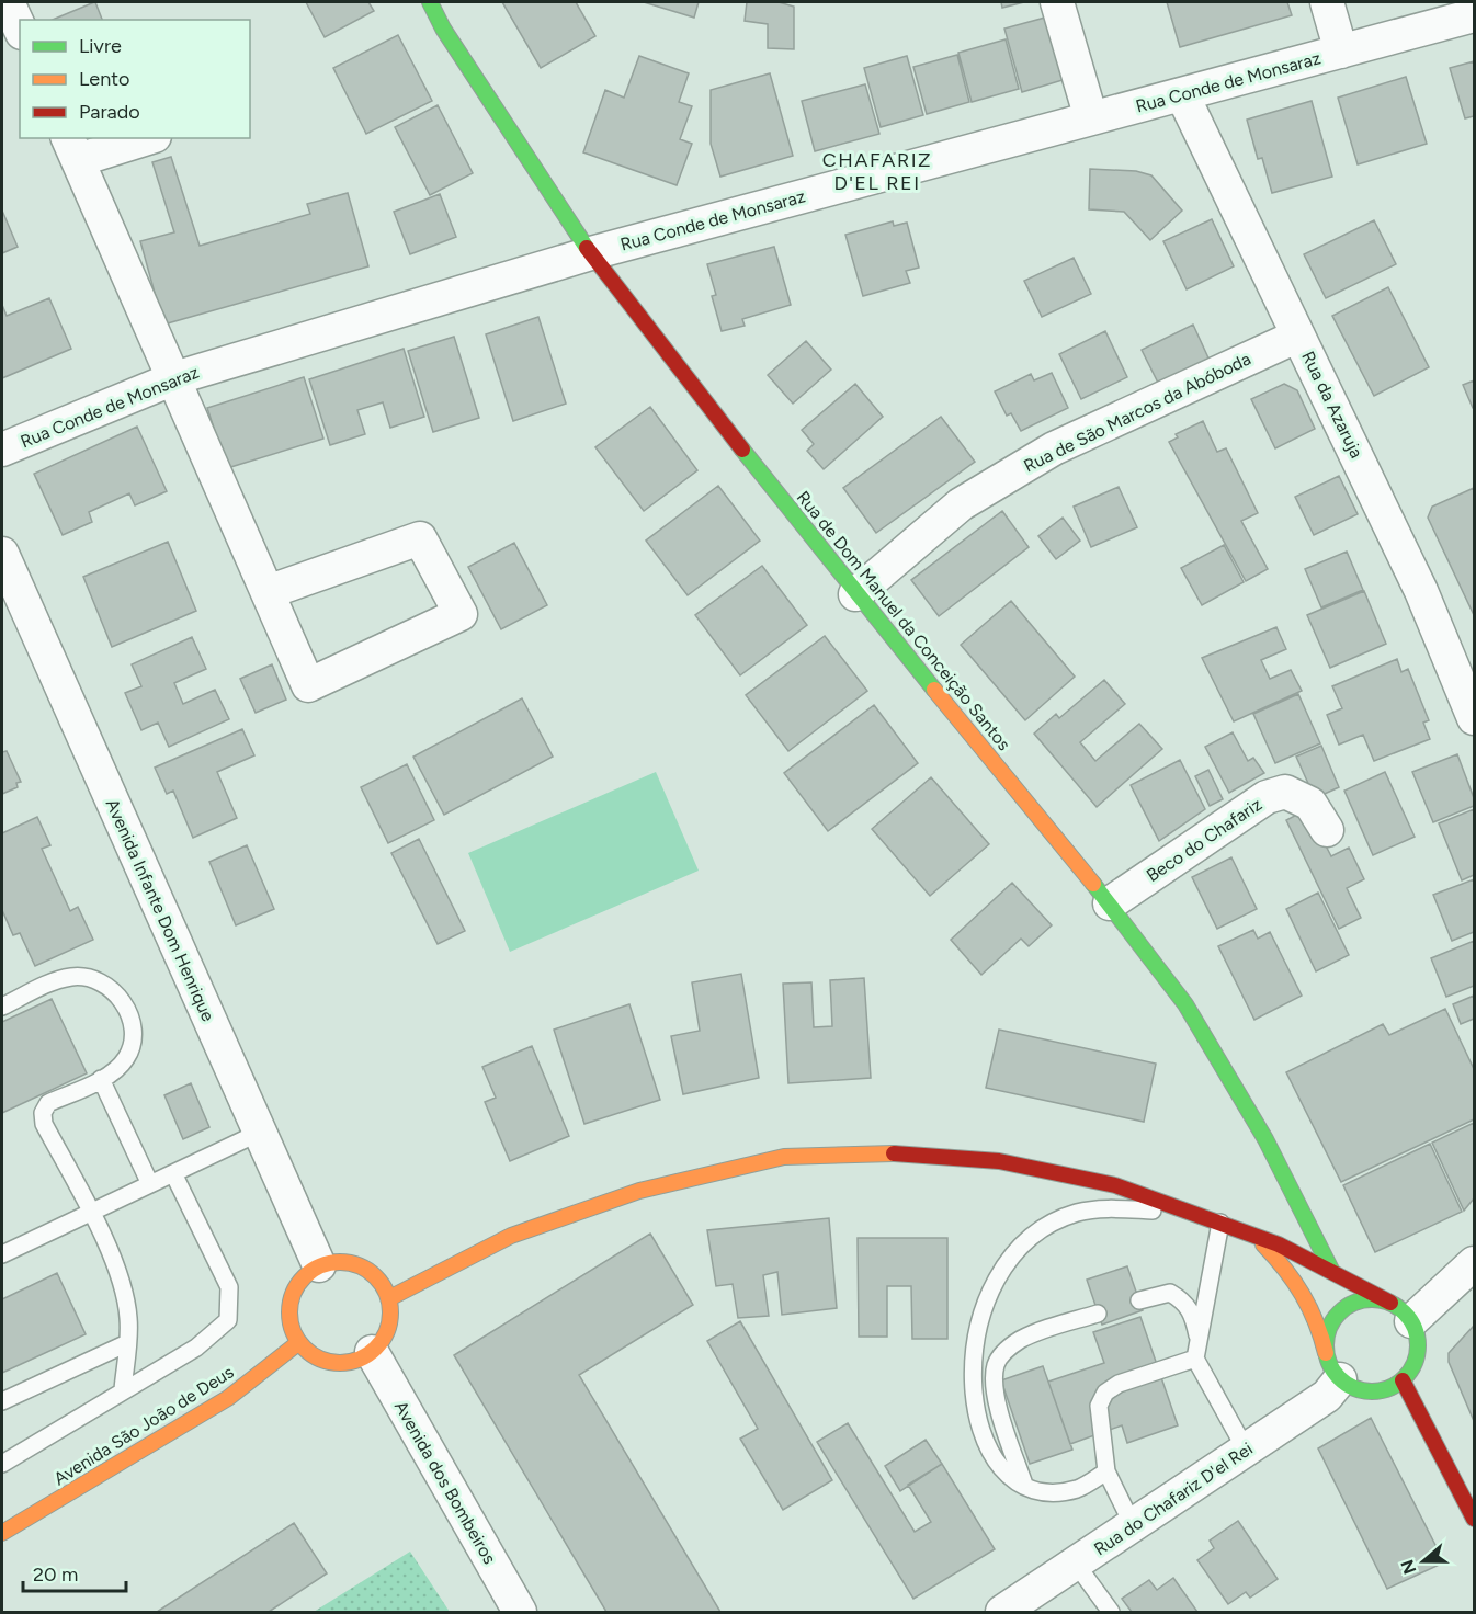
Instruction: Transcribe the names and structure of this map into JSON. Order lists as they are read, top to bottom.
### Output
{
  "streets": {
    "main road": ["Rua de Dom Manuel da Conceição Santos", "Avenida São João de Deus"],
    "street": [
      "Rua Conde de Monsaraz",
      "Rua da Azaruja",
      "Rua de São Marcos da Abóboda",
      "Beco do Chafariz",
      "Avenida Infante Dom Henrique",
      "Avenida dos Bombeiros",
      "Rua do Chafariz D'el Rei"
    ]
  },
  "crossings": [
    ["Rua Conde de Monsaraz", "Rua da Azaruja"],
    ["Rua Conde de Monsaraz", "Rua de Dom Manuel da Conceição Santos"],
    ["Rua da Azaruja", "Rua de São Marcos da Abóboda"],
    ["Rua de São Marcos da Abóboda", "Rua de Dom Manuel da Conceição Santos"],
    ["Rua de Dom Manuel da Conceição Santos", "Beco do Chafariz"],
    ["Avenida Infante Dom Henrique", "Avenida São João de Deus"],
    ["Avenida Infante Dom Henrique", "Avenida dos Bombeiros"],
    ["Avenida São João de Deus", "Avenida dos Bombeiros"]
  ],
  "districts": ["CHAFARIZ D'EL REI"],
  "legend": ["Livre", "Lento", "Parado"],
  "scale_bar": "20 m",
  "north": "left"
}
